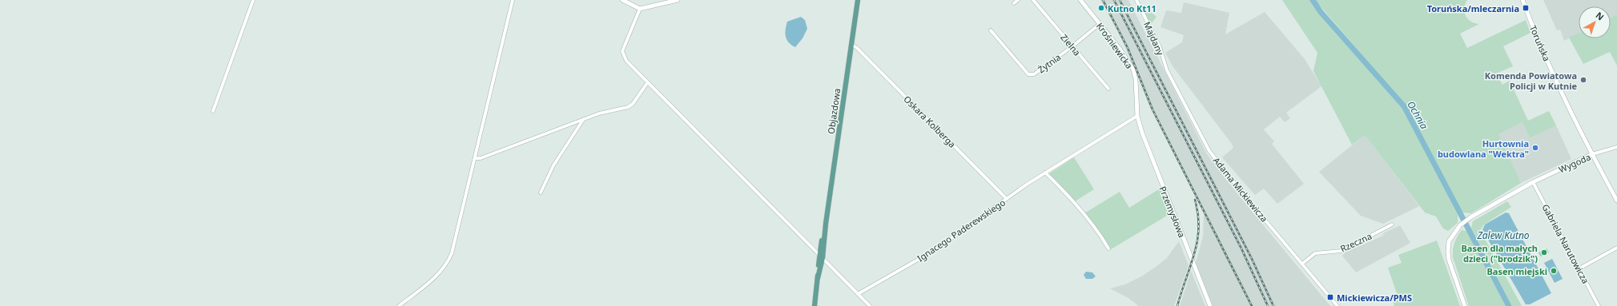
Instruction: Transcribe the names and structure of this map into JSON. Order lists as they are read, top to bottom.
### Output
{
  "streets": {
    "main road": ["Objazdowa"],
    "street": [
      "Majdany",
      "Toruńska",
      "Zielna",
      "Krośniewicka",
      "Żytnia",
      "Oskara Kolberga",
      "Wygoda",
      "Adama Mickiewicza",
      "Przemysłowa",
      "Ignacego Paderewskiego",
      "Rzeczna",
      "Gabriela Narutowicza"
    ]
  },
  "crossings": [
    ["Majdany", "Adama Mickiewicza"],
    ["Toruńska", "Wygoda"],
    ["Zielna", "Żytnia"],
    ["Krośniewicka", "Żytnia"],
    ["Krośniewicka", "Przemysłowa"],
    ["Krośniewicka", "Ignacego Paderewskiego"],
    ["Objazdowa", "Oskara Kolberga"],
    ["Oskara Kolberga", "Ignacego Paderewskiego"],
    ["Wygoda", "Gabriela Narutowicza"],
    ["Adama Mickiewicza", "Rzeczna"],
    ["Przemysłowa", "Ignacego Paderewskiego"]
  ],
  "water": ["Ochnia", "Zalew Kutno"],
  "places": {
    "other": [
      "Kutno Kt11",
      "Komenda Powiatowa Policji w Kutnie",
      "Hurtownia budowlana \"Wektra\"",
      "Basen dla małych dzieci (\"brodzik\")",
      "Basen miejski"
    ],
    "transit": ["Toruńska/mleczarnia", "Mickiewicza/PMS"]
  },
  "north": "top right"
}
